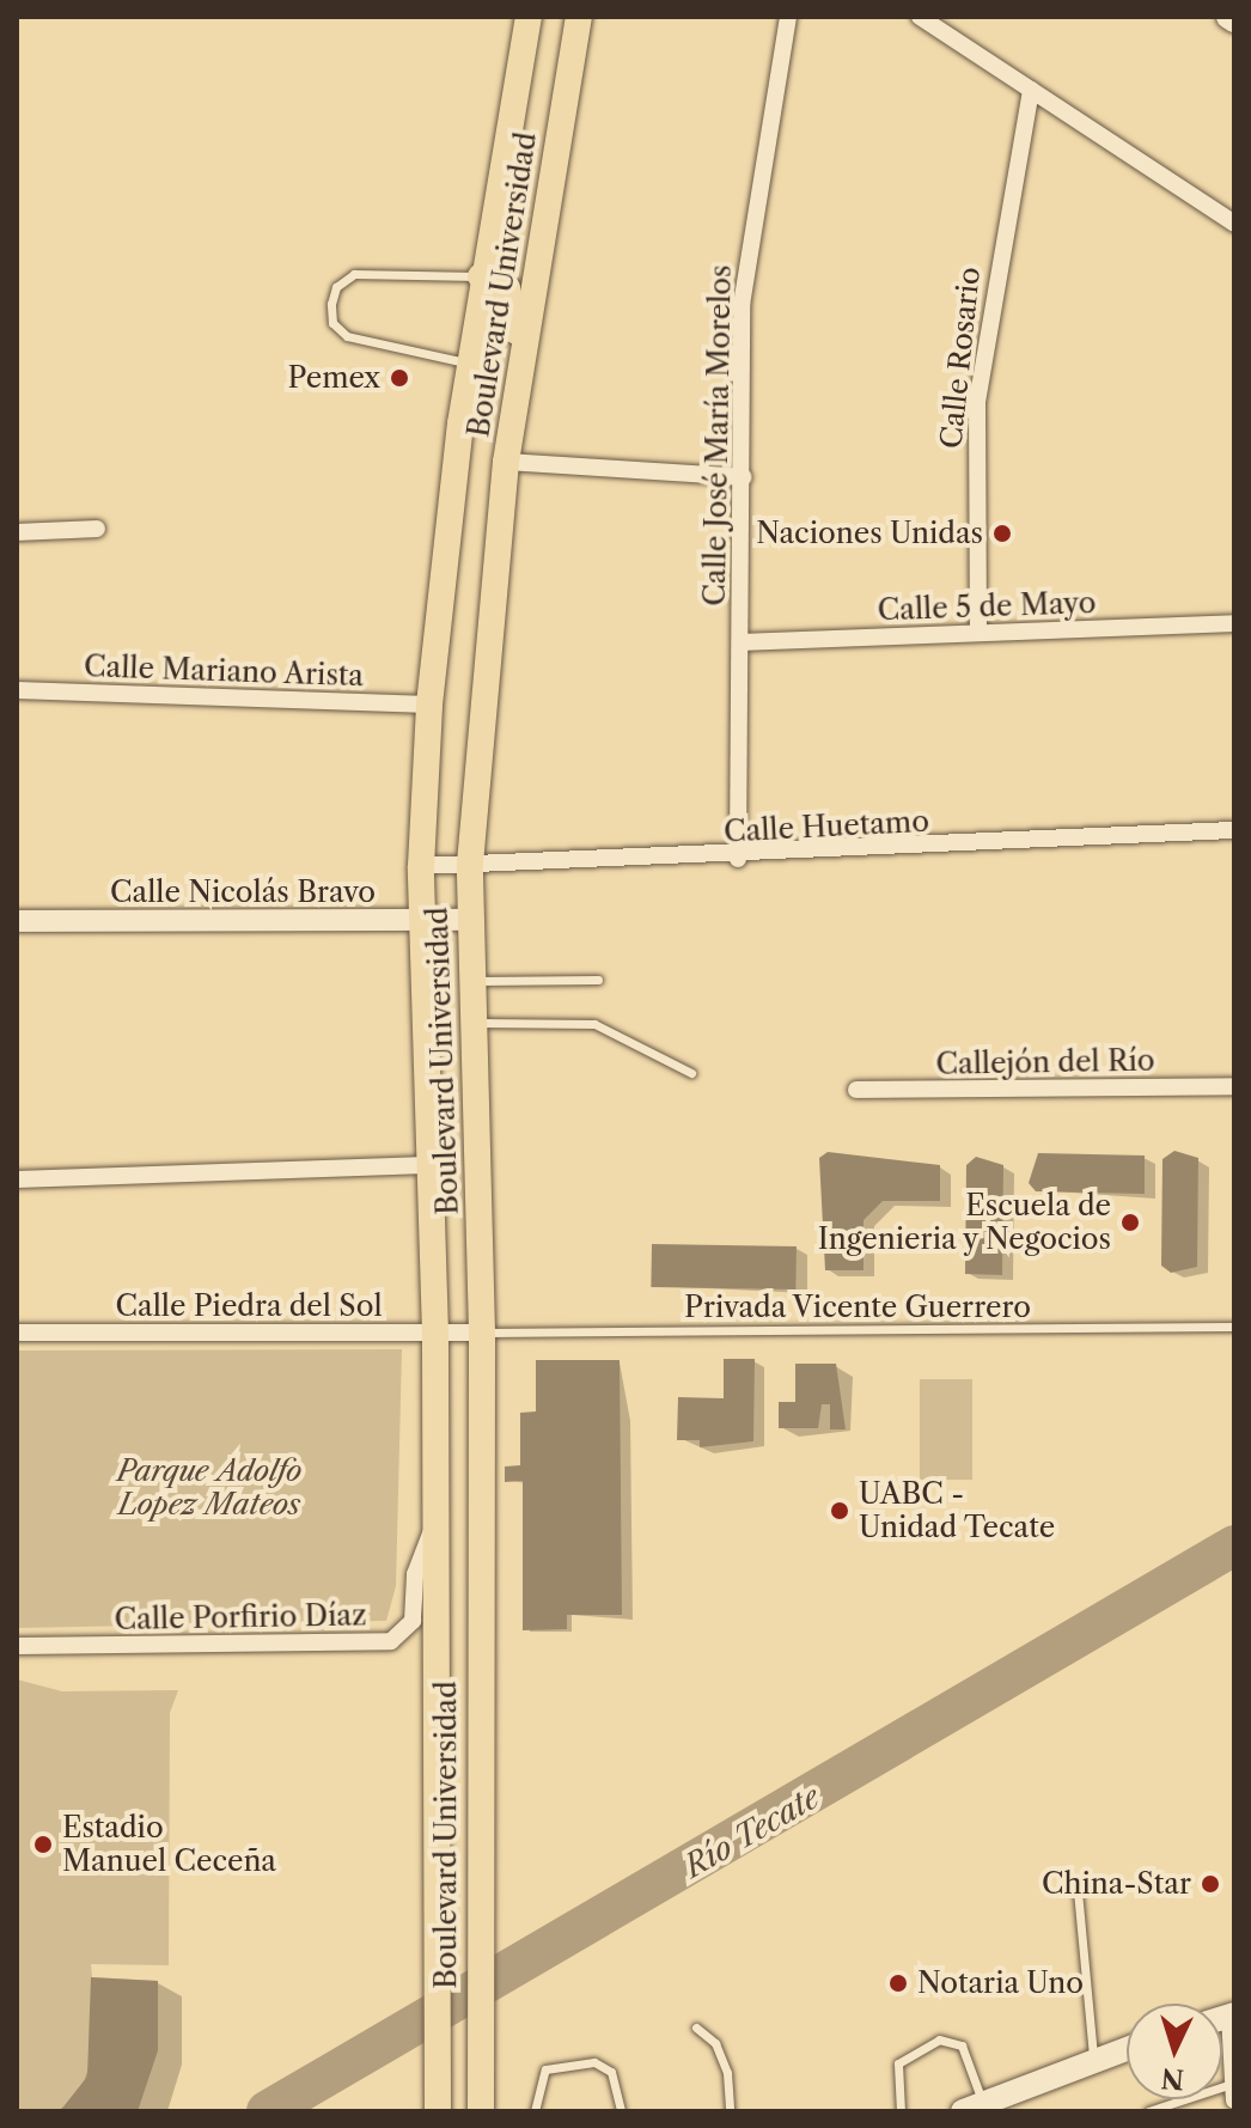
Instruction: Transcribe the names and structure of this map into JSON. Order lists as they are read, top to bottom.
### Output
{
  "streets": {
    "main road": ["Boulevard Universidad"],
    "street": [
      "Calle Rosario",
      "Calle José María Morelos",
      "Calle 5 de Mayo",
      "Calle Mariano Arista",
      "Calle Huetamo",
      "Calle Nicolás Bravo",
      "Callejón del Río",
      "Calle Piedra del Sol",
      "Calle Porfirio Díaz"
    ],
    "lane": ["Privada Vicente Guerrero"]
  },
  "crossings": [
    ["Boulevard Universidad", "Calle Mariano Arista"],
    ["Boulevard Universidad", "Calle Huetamo"],
    ["Boulevard Universidad", "Calle Nicolás Bravo"],
    ["Boulevard Universidad", "Calle Piedra del Sol"],
    ["Boulevard Universidad", "Privada Vicente Guerrero"],
    ["Boulevard Universidad", "Calle Porfirio Díaz"],
    ["Calle Rosario", "Calle 5 de Mayo"],
    ["Calle José María Morelos", "Calle 5 de Mayo"],
    ["Calle José María Morelos", "Calle Huetamo"],
    ["Calle Piedra del Sol", "Privada Vicente Guerrero"]
  ],
  "water": ["Río Tecate"],
  "parks": ["Parque Adolfo Lopez Mateos"],
  "places": [
    "Pemex",
    "Naciones Unidas",
    "Escuela de Ingenieria y Negocios",
    "UABC - Unidad Tecate",
    "Estadio Manuel Ceceña",
    "China-Star",
    "Notaria Uno"
  ],
  "north": "bottom"
}
